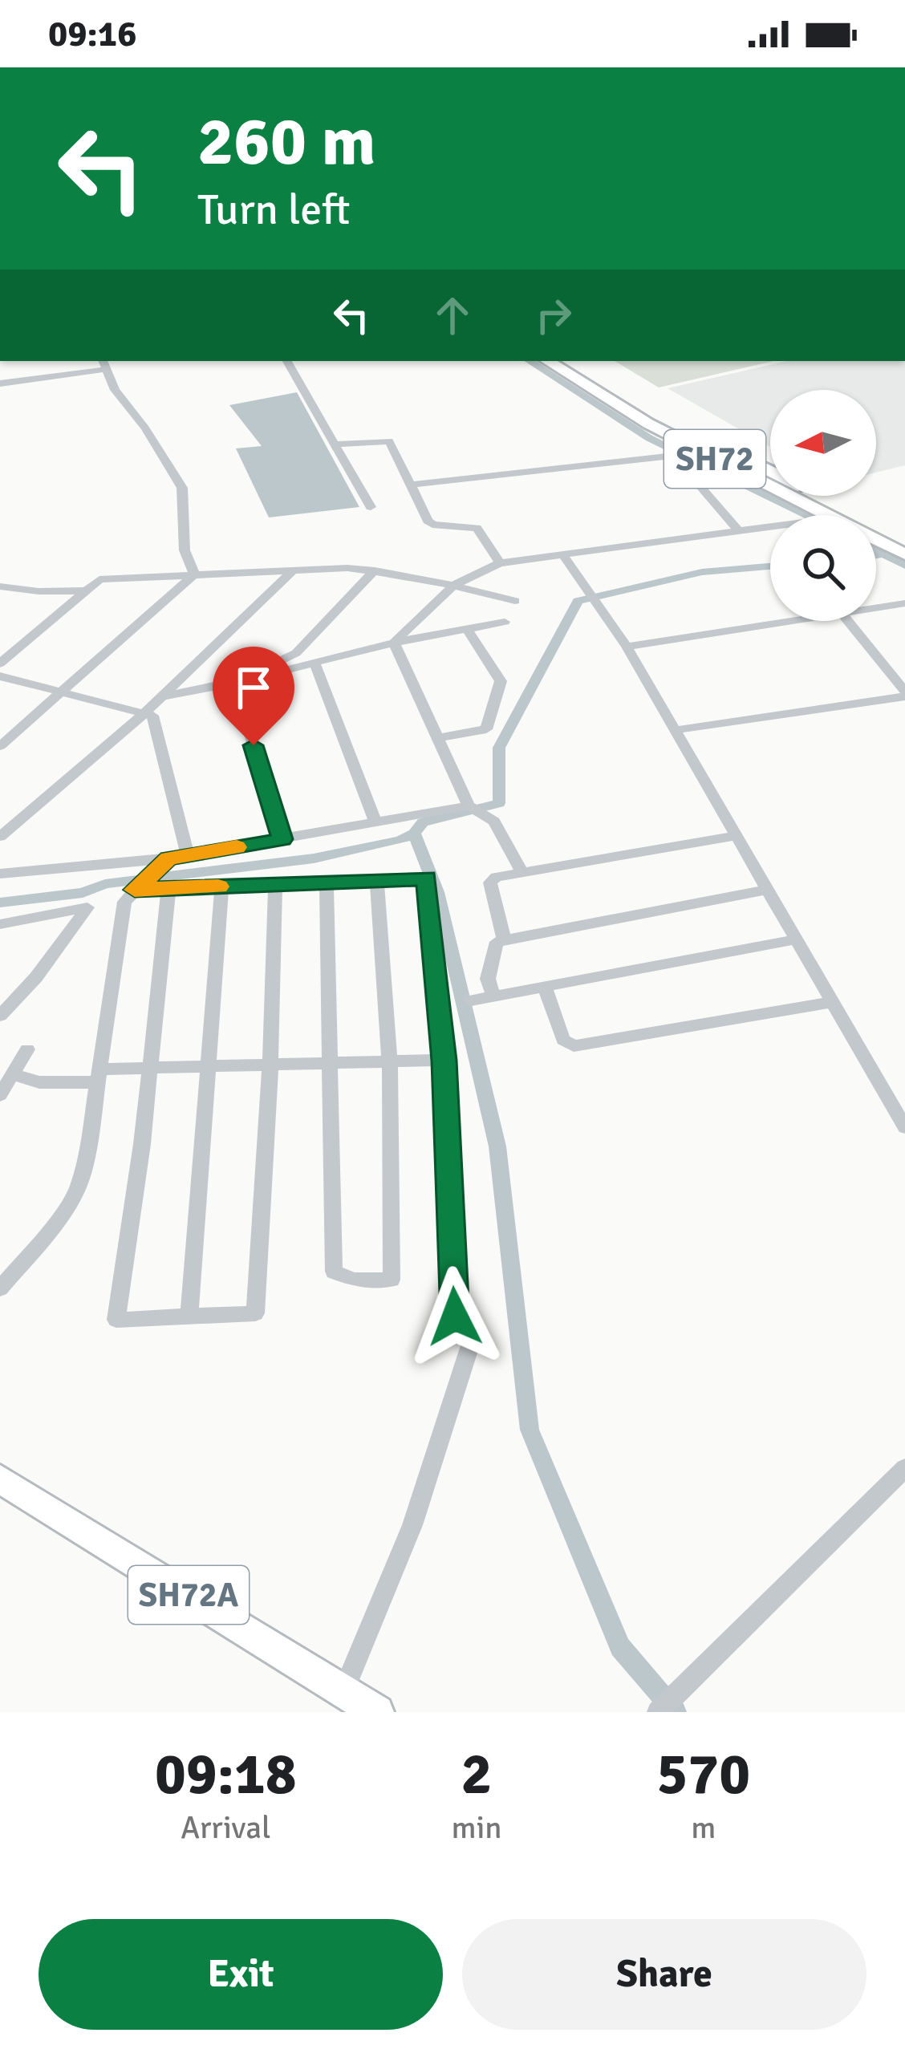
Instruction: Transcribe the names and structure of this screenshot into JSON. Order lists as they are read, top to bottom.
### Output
{
  "streets": {
    "main road": ["SH72", "SH72A"]
  },
  "north": "left",
  "page": {
    "status": "09:16",
    "turn": ["260 m", "Turn left"],
    "eta": [
      "09:18",
      "Arrival",
      "2",
      "min",
      "570",
      "m"
    ],
    "buttons": ["Exit", "Share"]
  }
}
